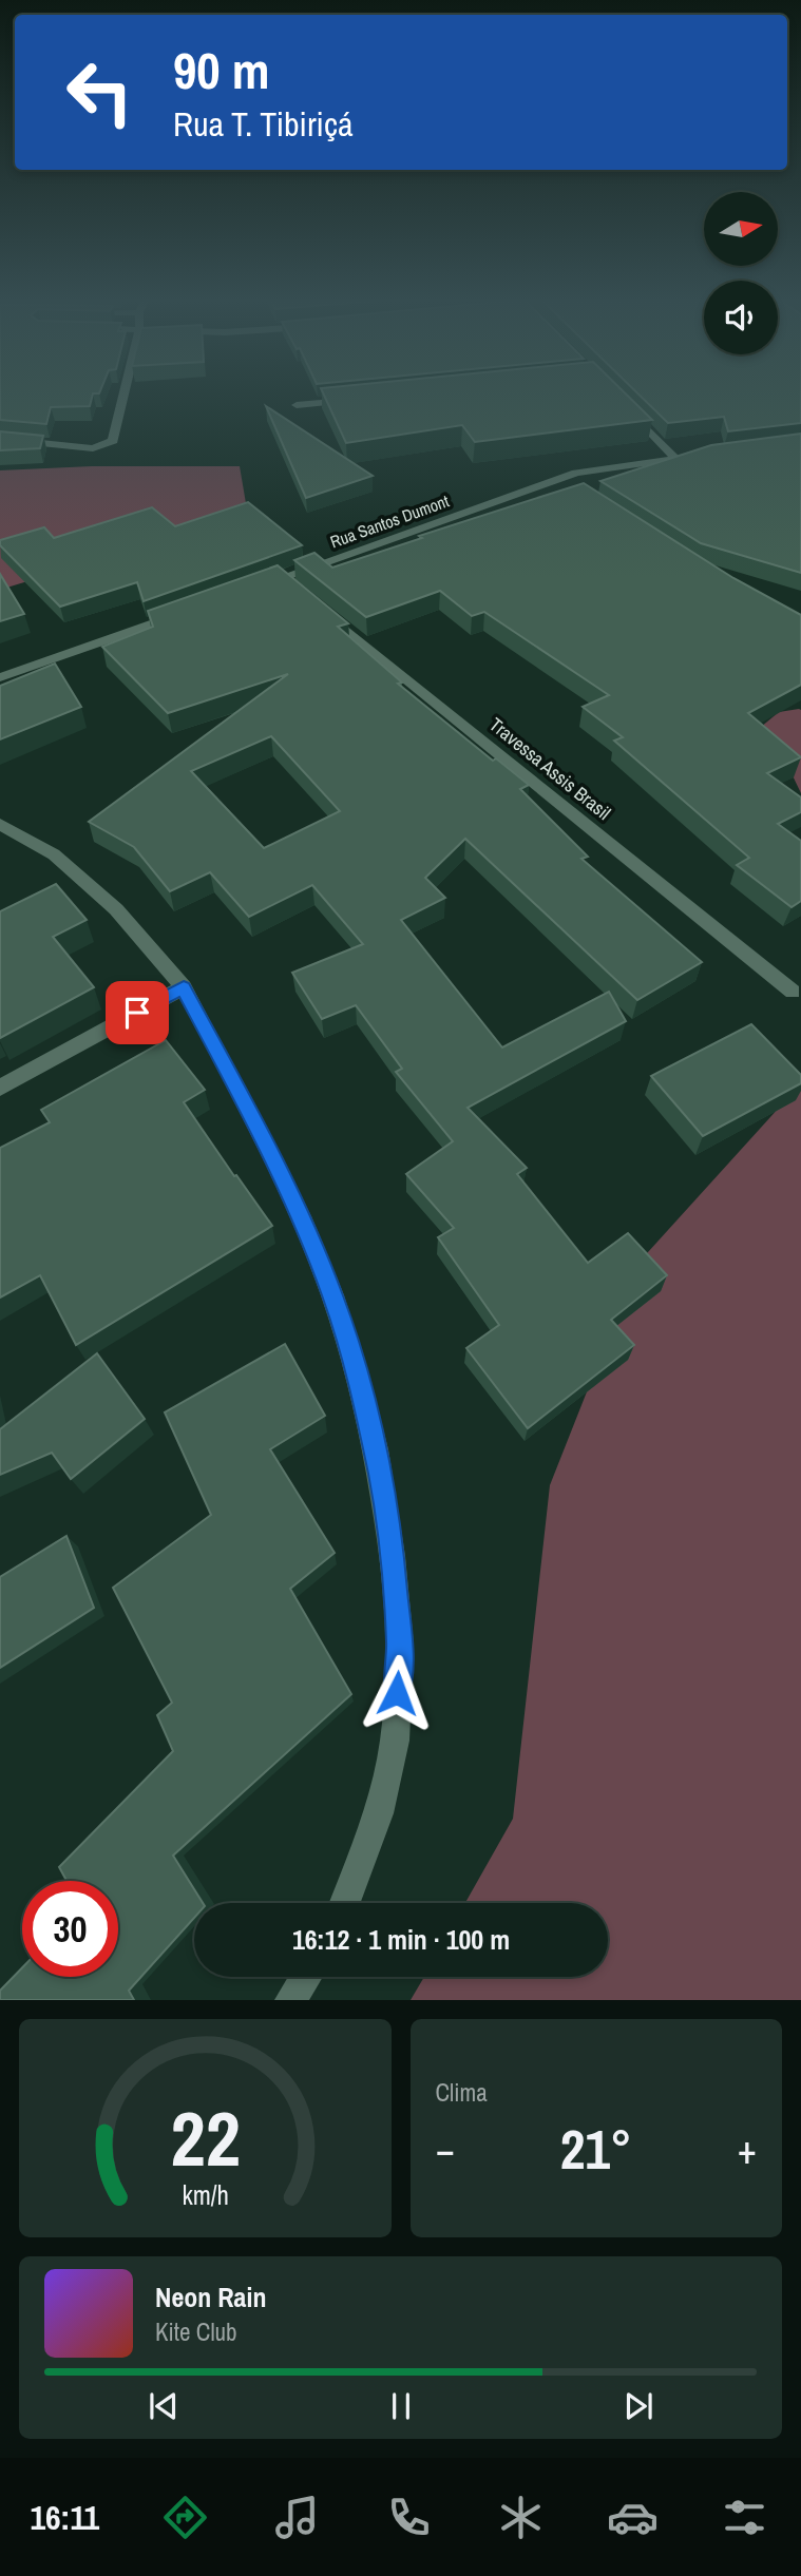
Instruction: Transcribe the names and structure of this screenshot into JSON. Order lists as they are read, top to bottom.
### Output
{
  "streets": {
    "street": ["Rua Santos Dumont", "Travessa Assis Brasil"]
  },
  "north": "right",
  "page": {
    "turn": ["90 m", "Rua T. Tibiriçá"],
    "limit": "30",
    "trip": "16:12 · 1 min · 100 m",
    "tile": "Clima",
    "heat": ["−", "21°", "+"],
    "song": ["Neon Rain", "Kite Club"],
    "tabs": "16:11",
    "gauge": ["22", "km/h"]
  }
}
